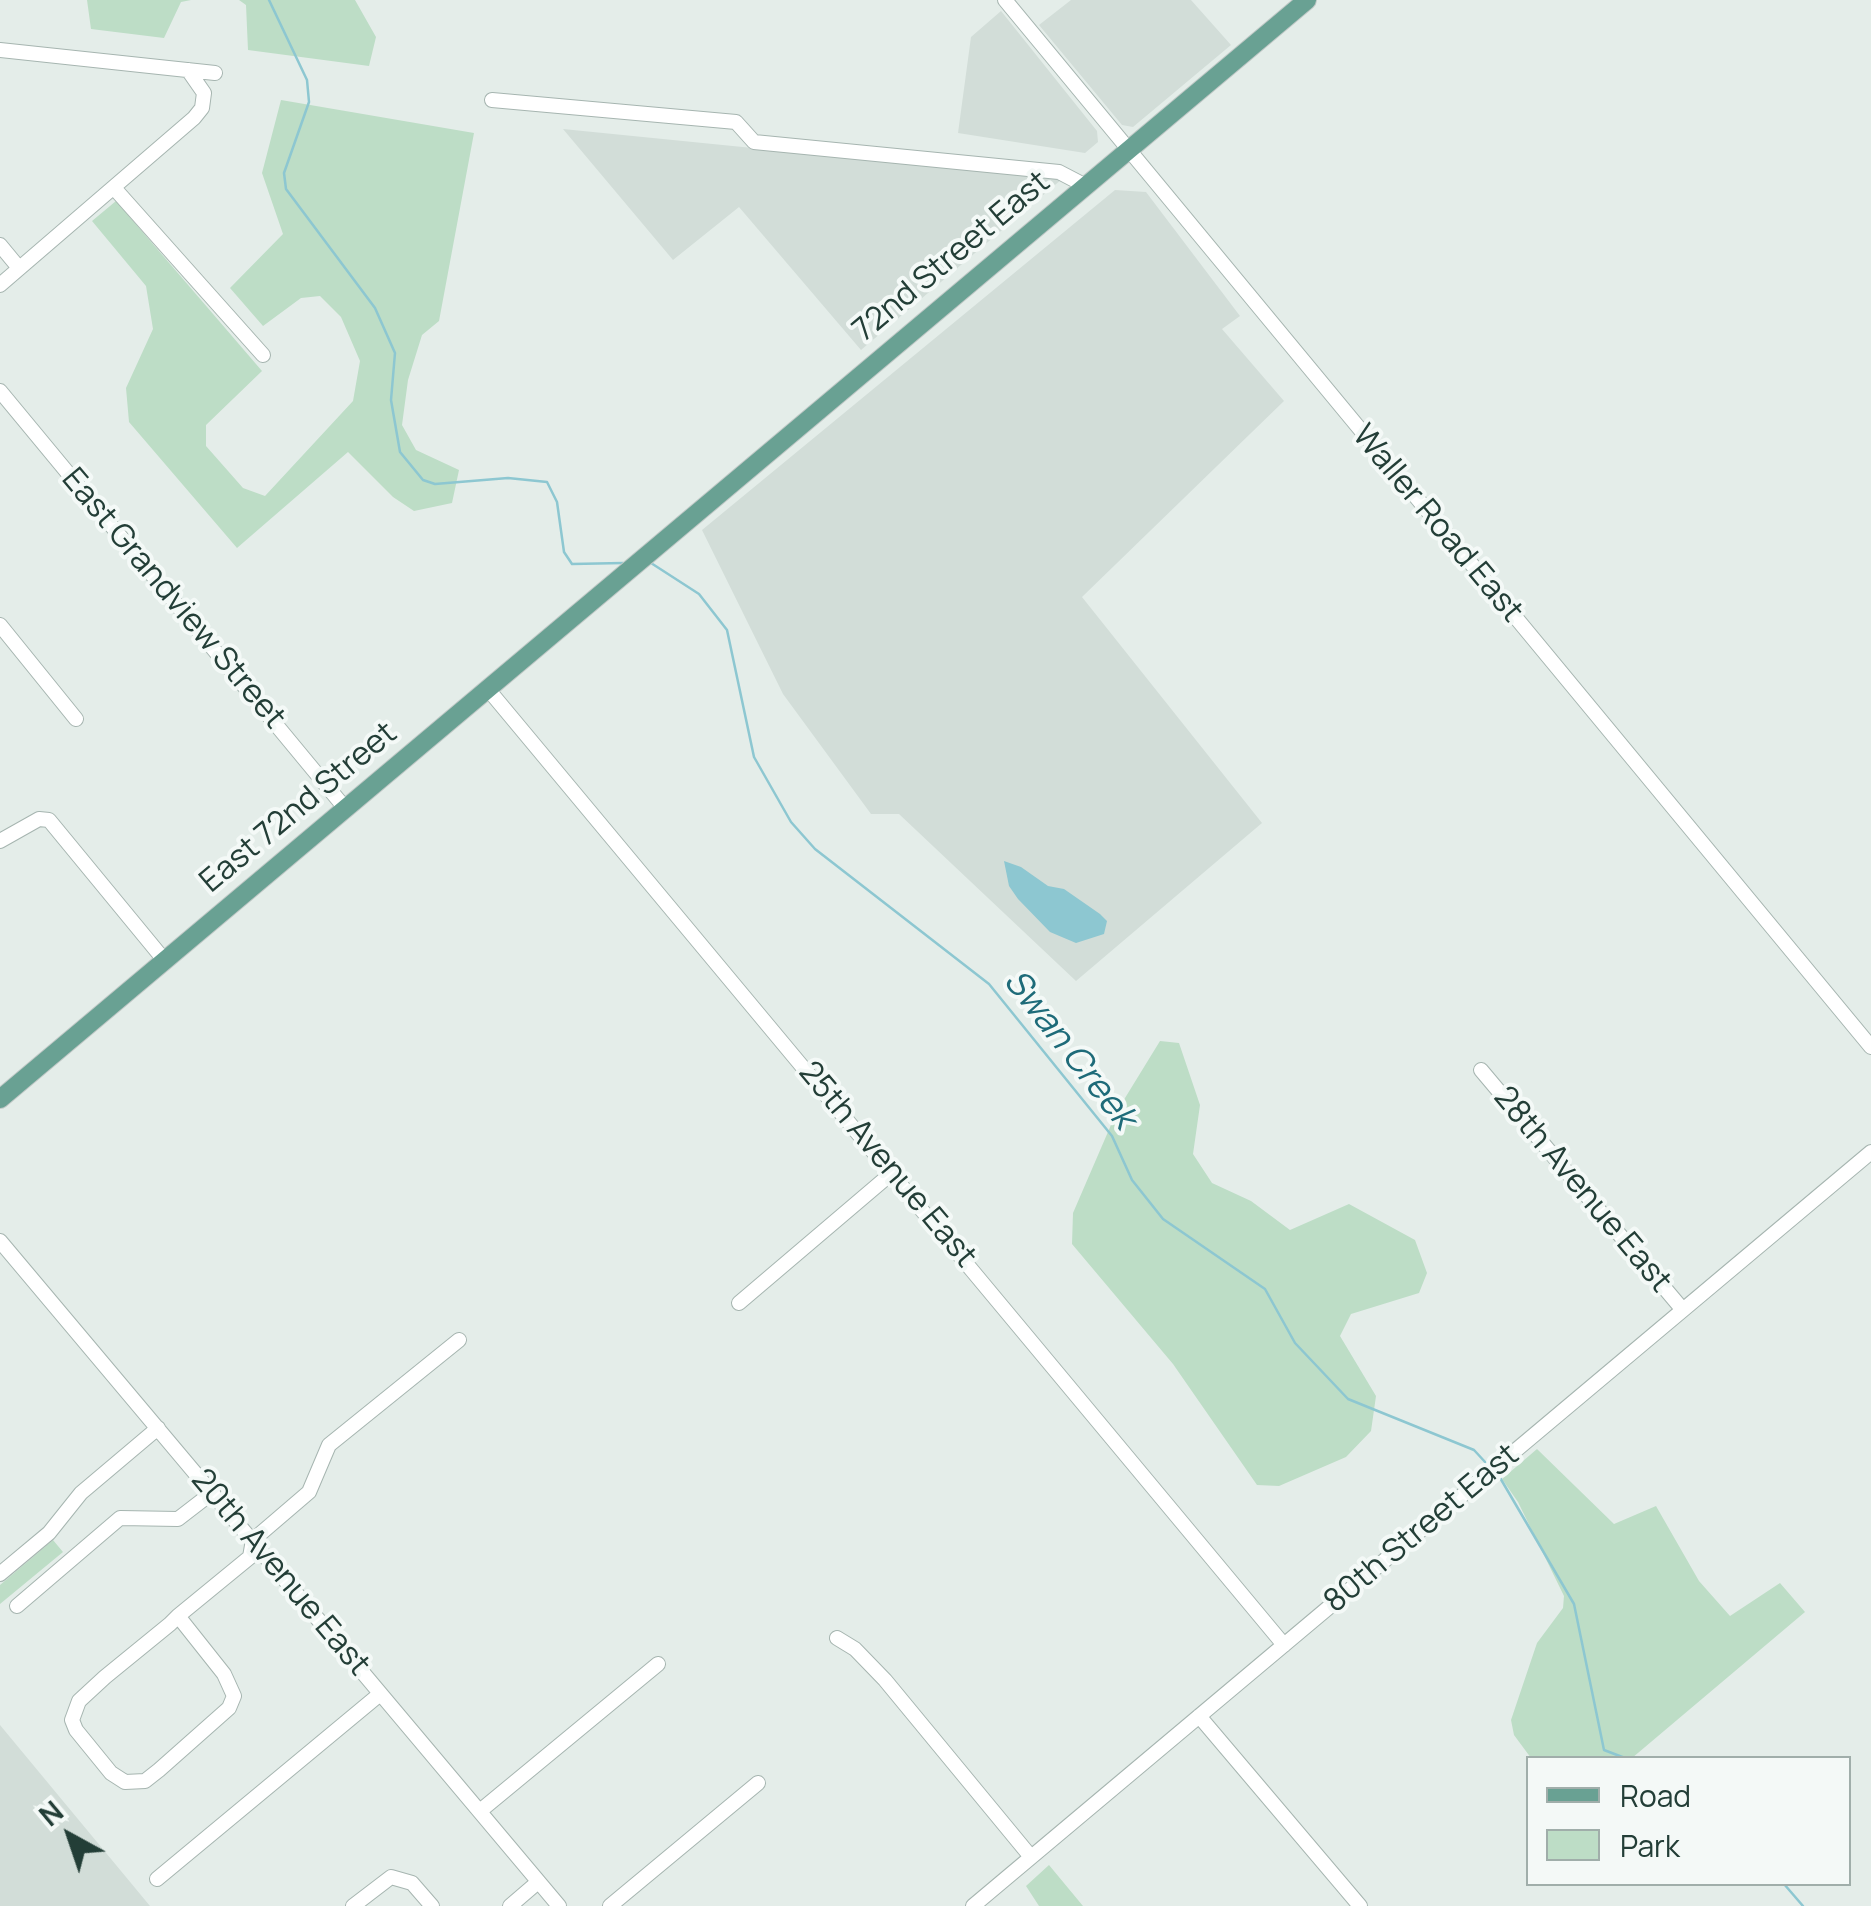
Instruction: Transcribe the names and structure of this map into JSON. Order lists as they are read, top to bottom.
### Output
{
  "streets": {
    "main road": ["72nd Street East", "East 72nd Street"],
    "street": [
      "Waller Road East",
      "East Grandview Street",
      "25th Avenue East",
      "28th Avenue East",
      "80th Street East",
      "20th Avenue East"
    ]
  },
  "crossings": [
    ["72nd Street East", "Waller Road East"],
    ["72nd Street East", "East 72nd Street"],
    ["East Grandview Street", "East 72nd Street"],
    ["East 72nd Street", "25th Avenue East"],
    ["25th Avenue East", "80th Street East"],
    ["28th Avenue East", "80th Street East"]
  ],
  "water": ["Swan Creek"],
  "legend": ["Road", "Park"],
  "north": "top left"
}
